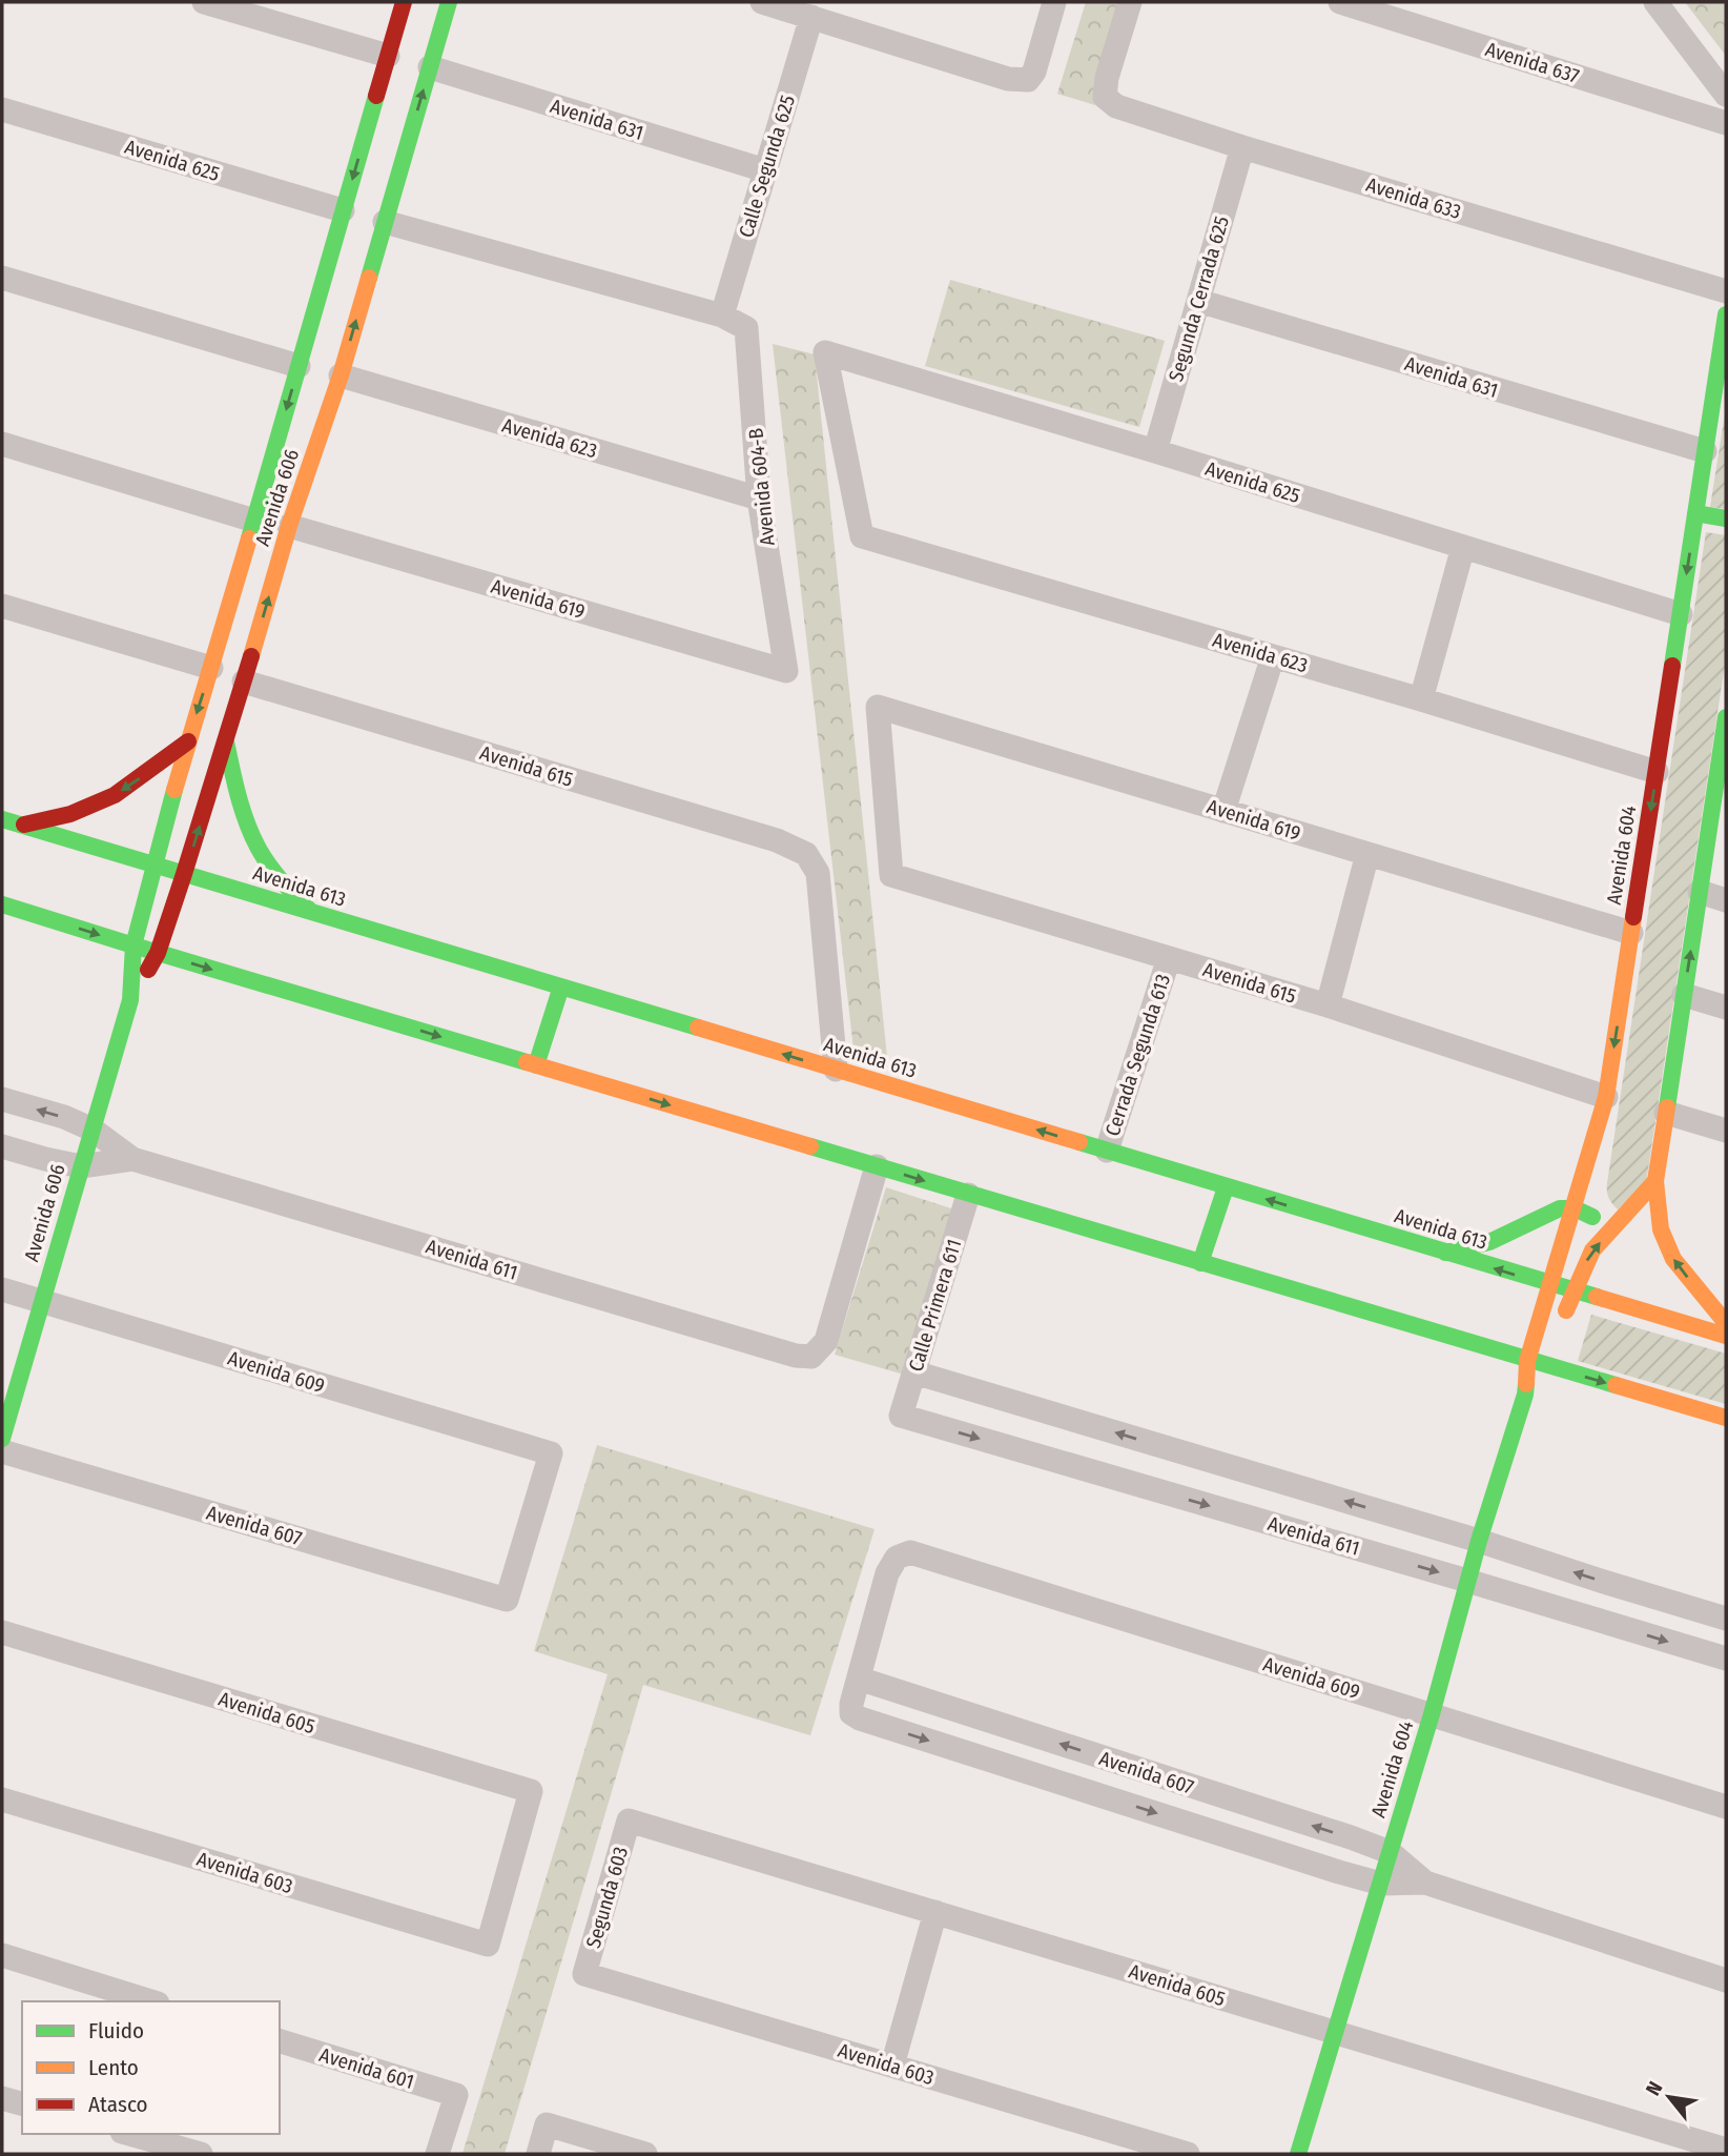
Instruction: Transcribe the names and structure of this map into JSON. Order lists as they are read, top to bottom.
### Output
{
  "streets": {
    "street": [
      "Avenida 637",
      "Avenida 631",
      "Avenida 625",
      "Calle Segunda 625",
      "Avenida 633",
      "Segunda Cerrada 625",
      "Avenida 623",
      "Avenida 604-B",
      "Avenida 606",
      "Avenida 619",
      "Avenida 615",
      "Avenida 604",
      "Avenida 613",
      "Cerrada Segunda 613",
      "Avenida 611",
      "Calle Primera 611",
      "Avenida 609",
      "Avenida 607",
      "Avenida 605",
      "Avenida 603",
      "Segunda 603",
      "Avenida 601"
    ]
  },
  "crossings": [
    ["Avenida 631", "Calle Segunda 625"],
    ["Avenida 631", "Segunda Cerrada 625"],
    ["Avenida 631", "Avenida 606"],
    ["Avenida 631", "Avenida 604"],
    ["Avenida 625", "Segunda Cerrada 625"],
    ["Avenida 625", "Avenida 623"],
    ["Avenida 625", "Avenida 606"],
    ["Avenida 625", "Avenida 604"],
    ["Calle Segunda 625", "Avenida 604-B"],
    ["Avenida 633", "Segunda Cerrada 625"],
    ["Avenida 623", "Avenida 604-B"],
    ["Avenida 623", "Avenida 606"],
    ["Avenida 623", "Avenida 604"],
    ["Avenida 604-B", "Avenida 619"],
    ["Avenida 606", "Avenida 619"],
    ["Avenida 606", "Avenida 615"],
    ["Avenida 606", "Avenida 613"],
    ["Avenida 606", "Avenida 611"],
    ["Avenida 606", "Avenida 609"],
    ["Avenida 619", "Avenida 615"],
    ["Avenida 619", "Avenida 604"],
    ["Avenida 615", "Avenida 604"],
    ["Avenida 615", "Avenida 613"],
    ["Avenida 615", "Cerrada Segunda 613"],
    ["Avenida 604", "Avenida 613"],
    ["Avenida 604", "Avenida 611"],
    ["Avenida 604", "Avenida 609"],
    ["Avenida 604", "Avenida 607"],
    ["Avenida 604", "Avenida 605"],
    ["Avenida 613", "Cerrada Segunda 613"],
    ["Avenida 611", "Calle Primera 611"],
    ["Avenida 609", "Avenida 607"],
    ["Avenida 605", "Avenida 603"],
    ["Avenida 605", "Segunda 603"],
    ["Avenida 603", "Segunda 603"]
  ],
  "legend": ["Fluido", "Lento", "Atasco"],
  "north": "top left"
}
